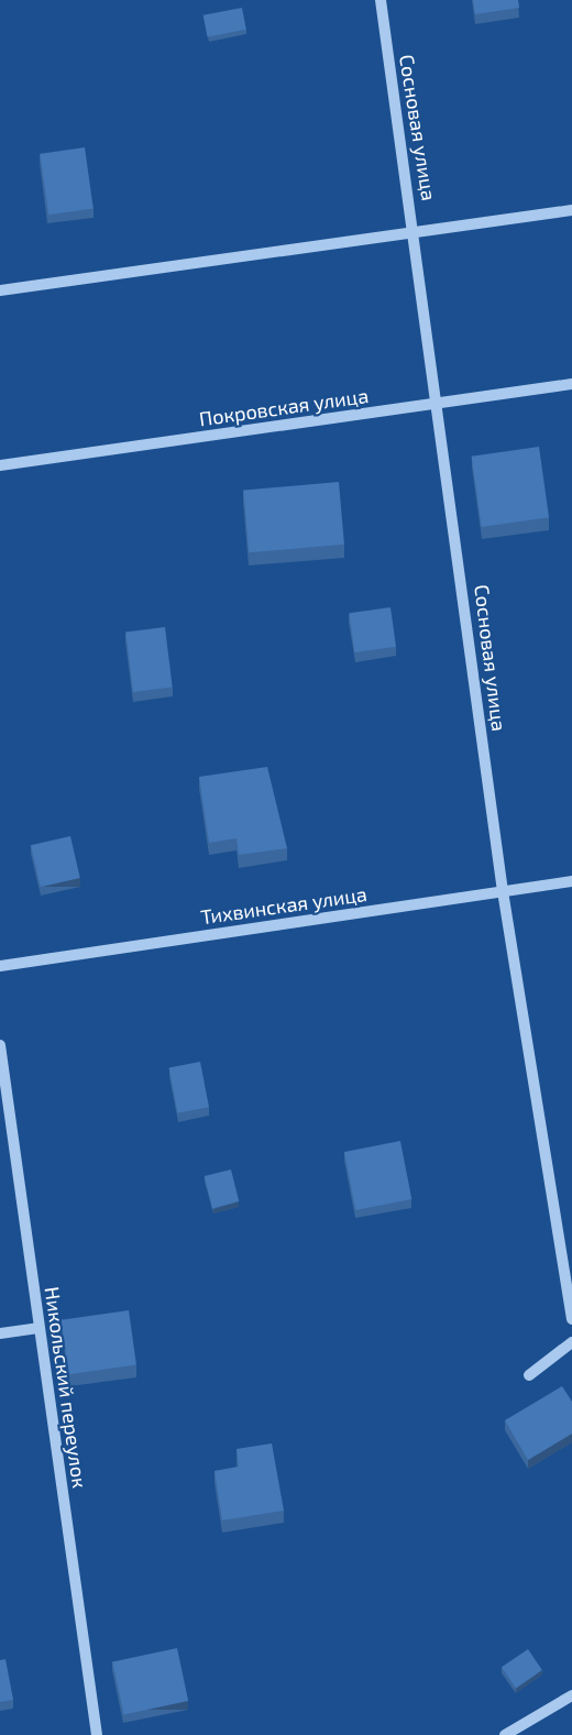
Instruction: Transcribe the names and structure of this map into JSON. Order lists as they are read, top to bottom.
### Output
{
  "streets": {
    "street": [
      "Сосновая улица",
      "Покровская улица",
      "Тихвинская улица",
      "Никольский переулок"
    ]
  },
  "crossings": [
    ["Сосновая улица", "Покровская улица"],
    ["Сосновая улица", "Тихвинская улица"]
  ]
}
